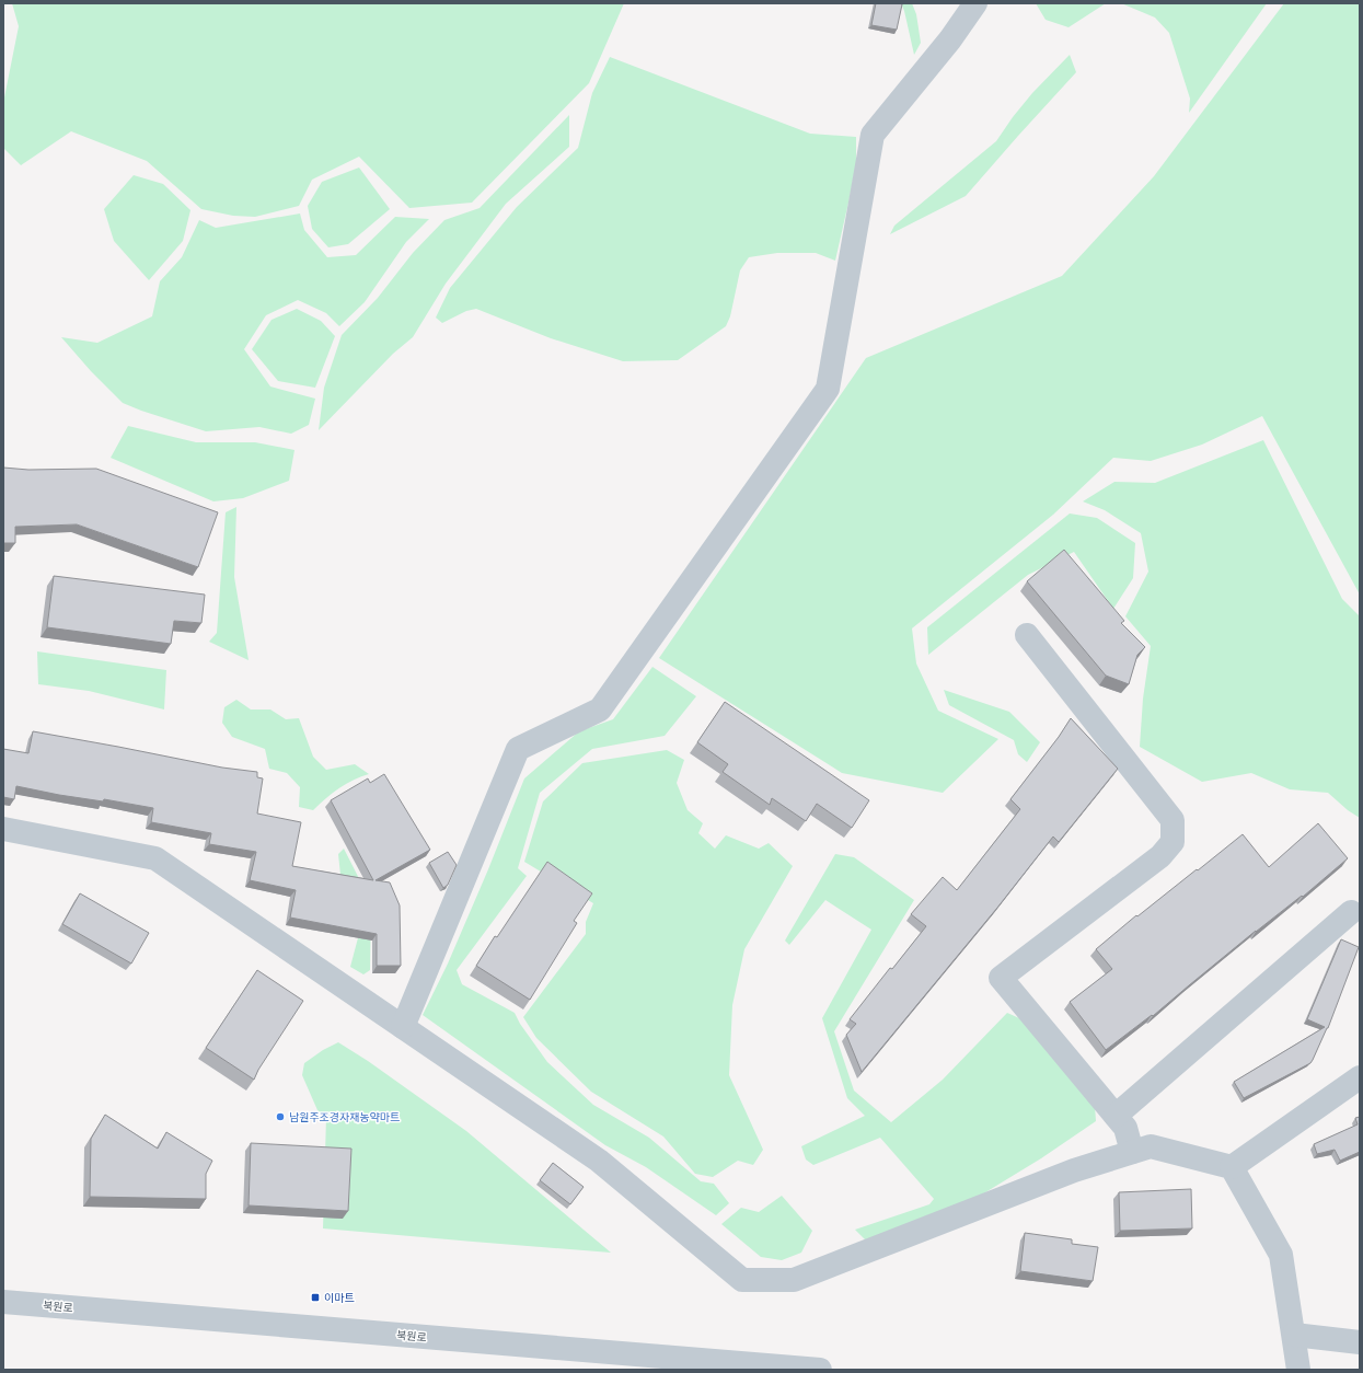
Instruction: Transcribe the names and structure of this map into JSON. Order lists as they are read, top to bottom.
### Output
{
  "streets": {
    "street": ["북원로"]
  },
  "places": {
    "other": ["남원주조경자재농약마트"],
    "transit": ["이마트"]
  }
}
